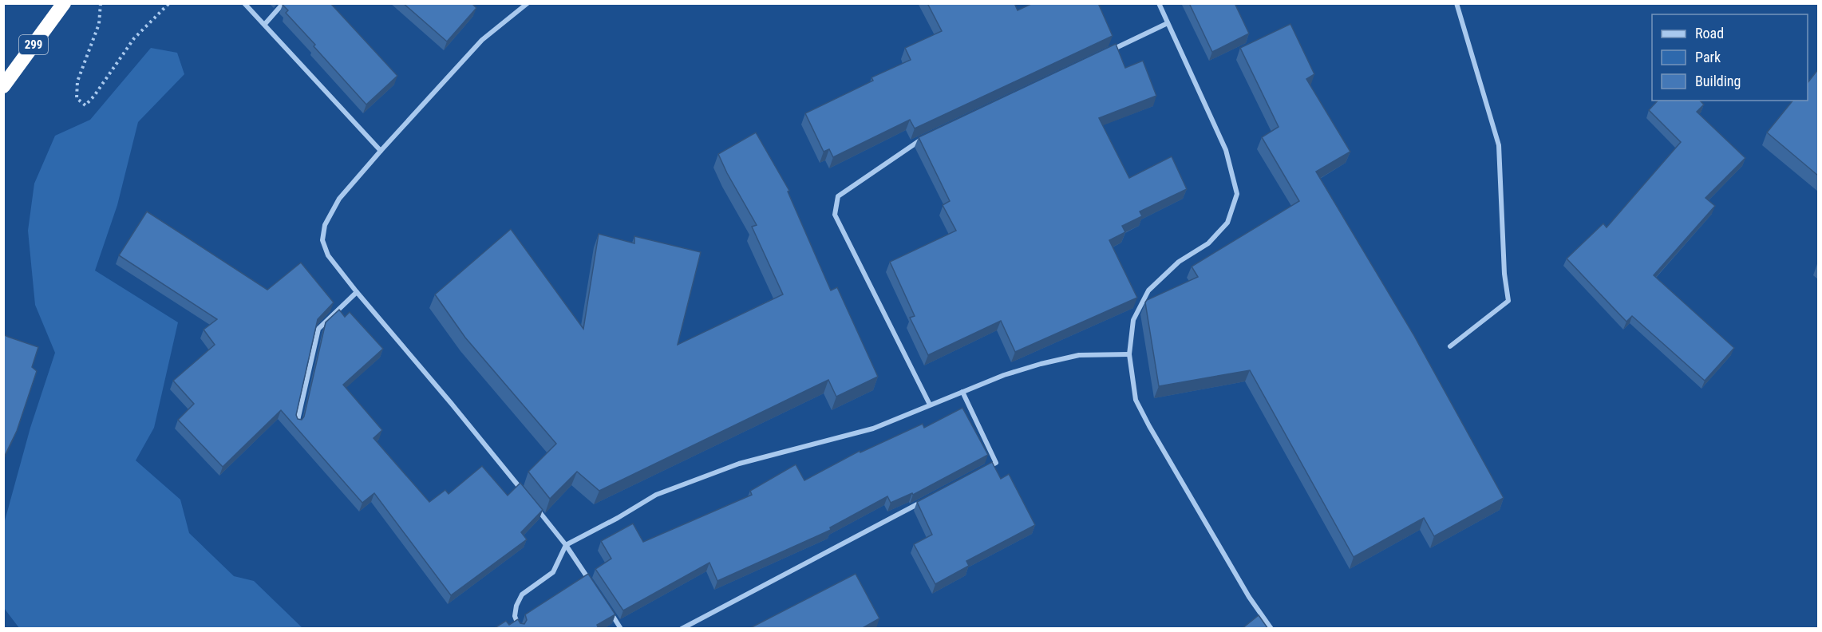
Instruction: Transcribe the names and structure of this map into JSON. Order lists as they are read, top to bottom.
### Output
{
  "streets": {
    "highway": ["299"]
  },
  "legend": ["Road", "Park", "Building"]
}
